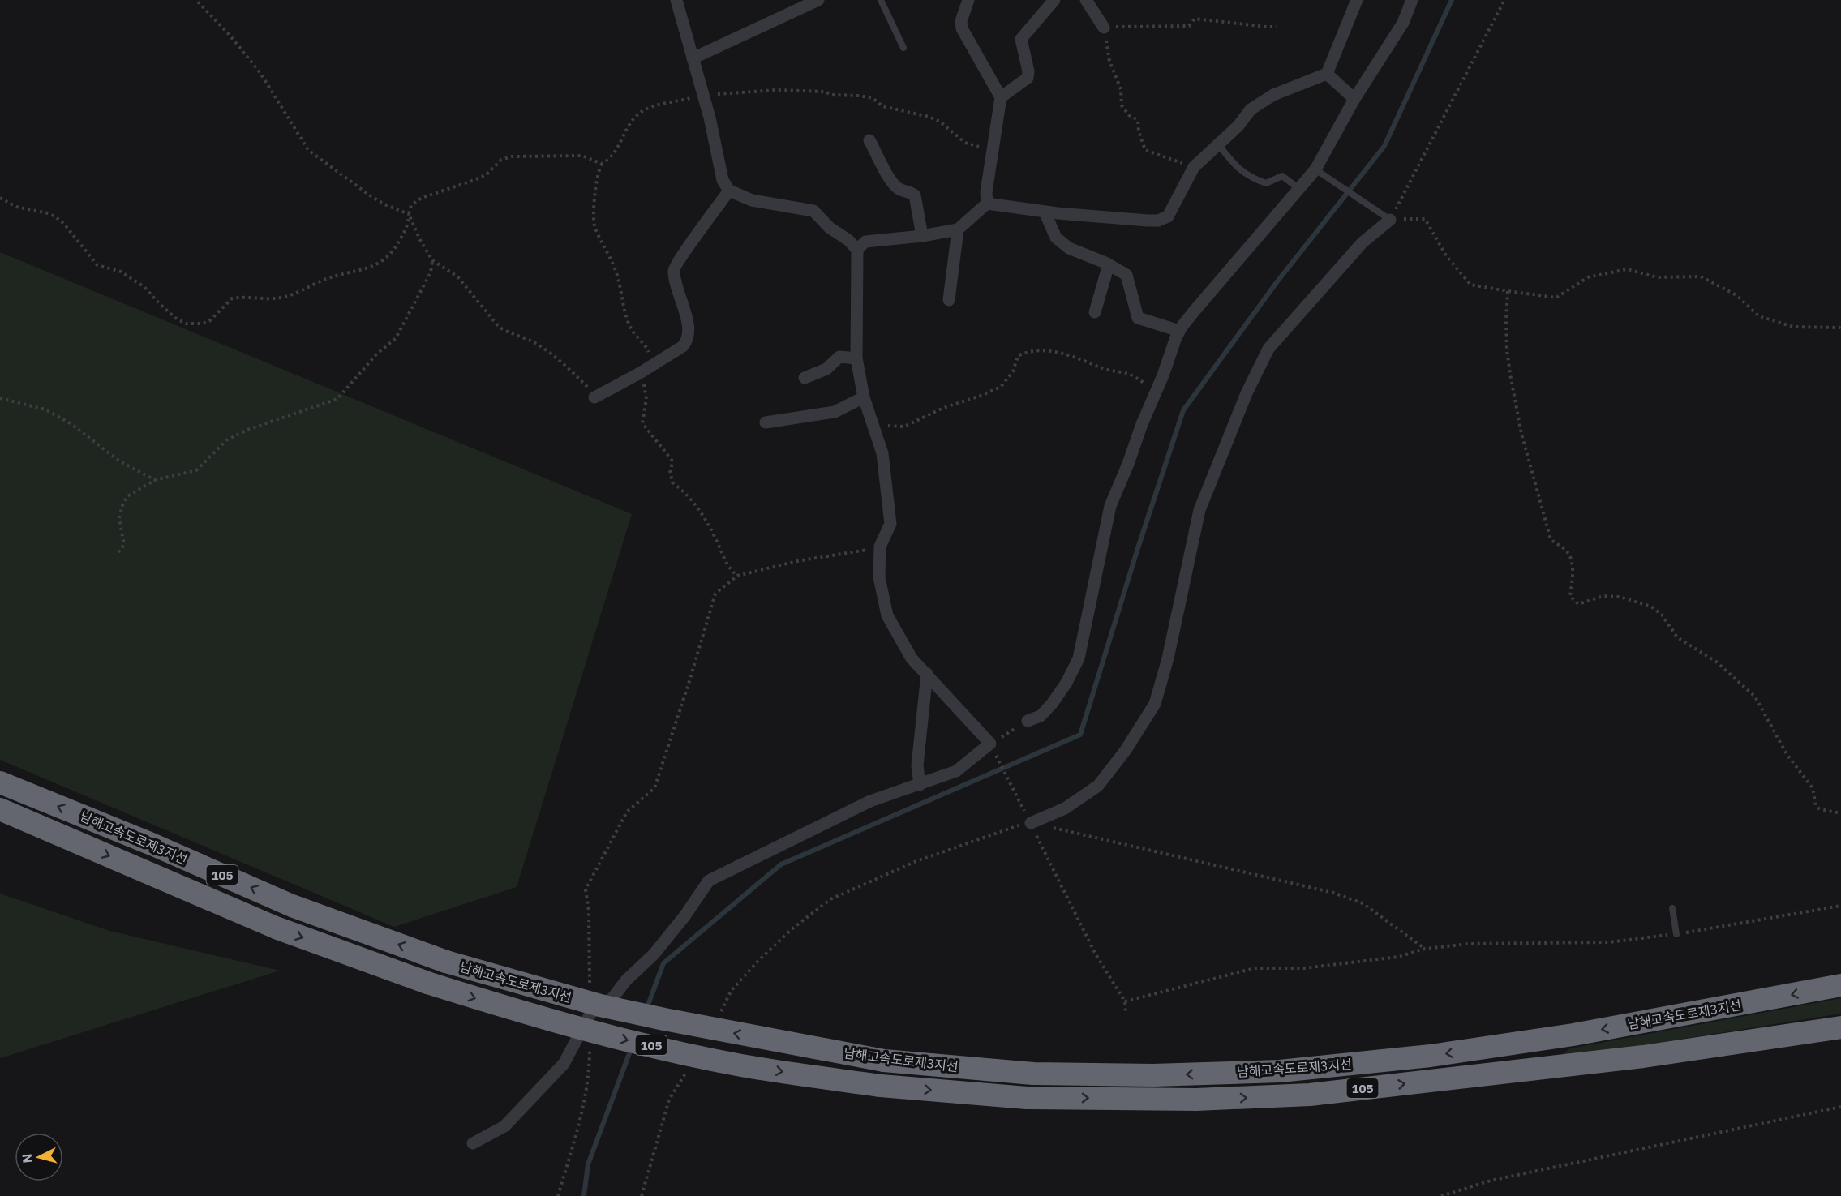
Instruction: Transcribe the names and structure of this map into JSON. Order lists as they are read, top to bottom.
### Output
{
  "streets": {
    "highway": ["남해고속도로제3지선", "105"]
  },
  "north": "left"
}
